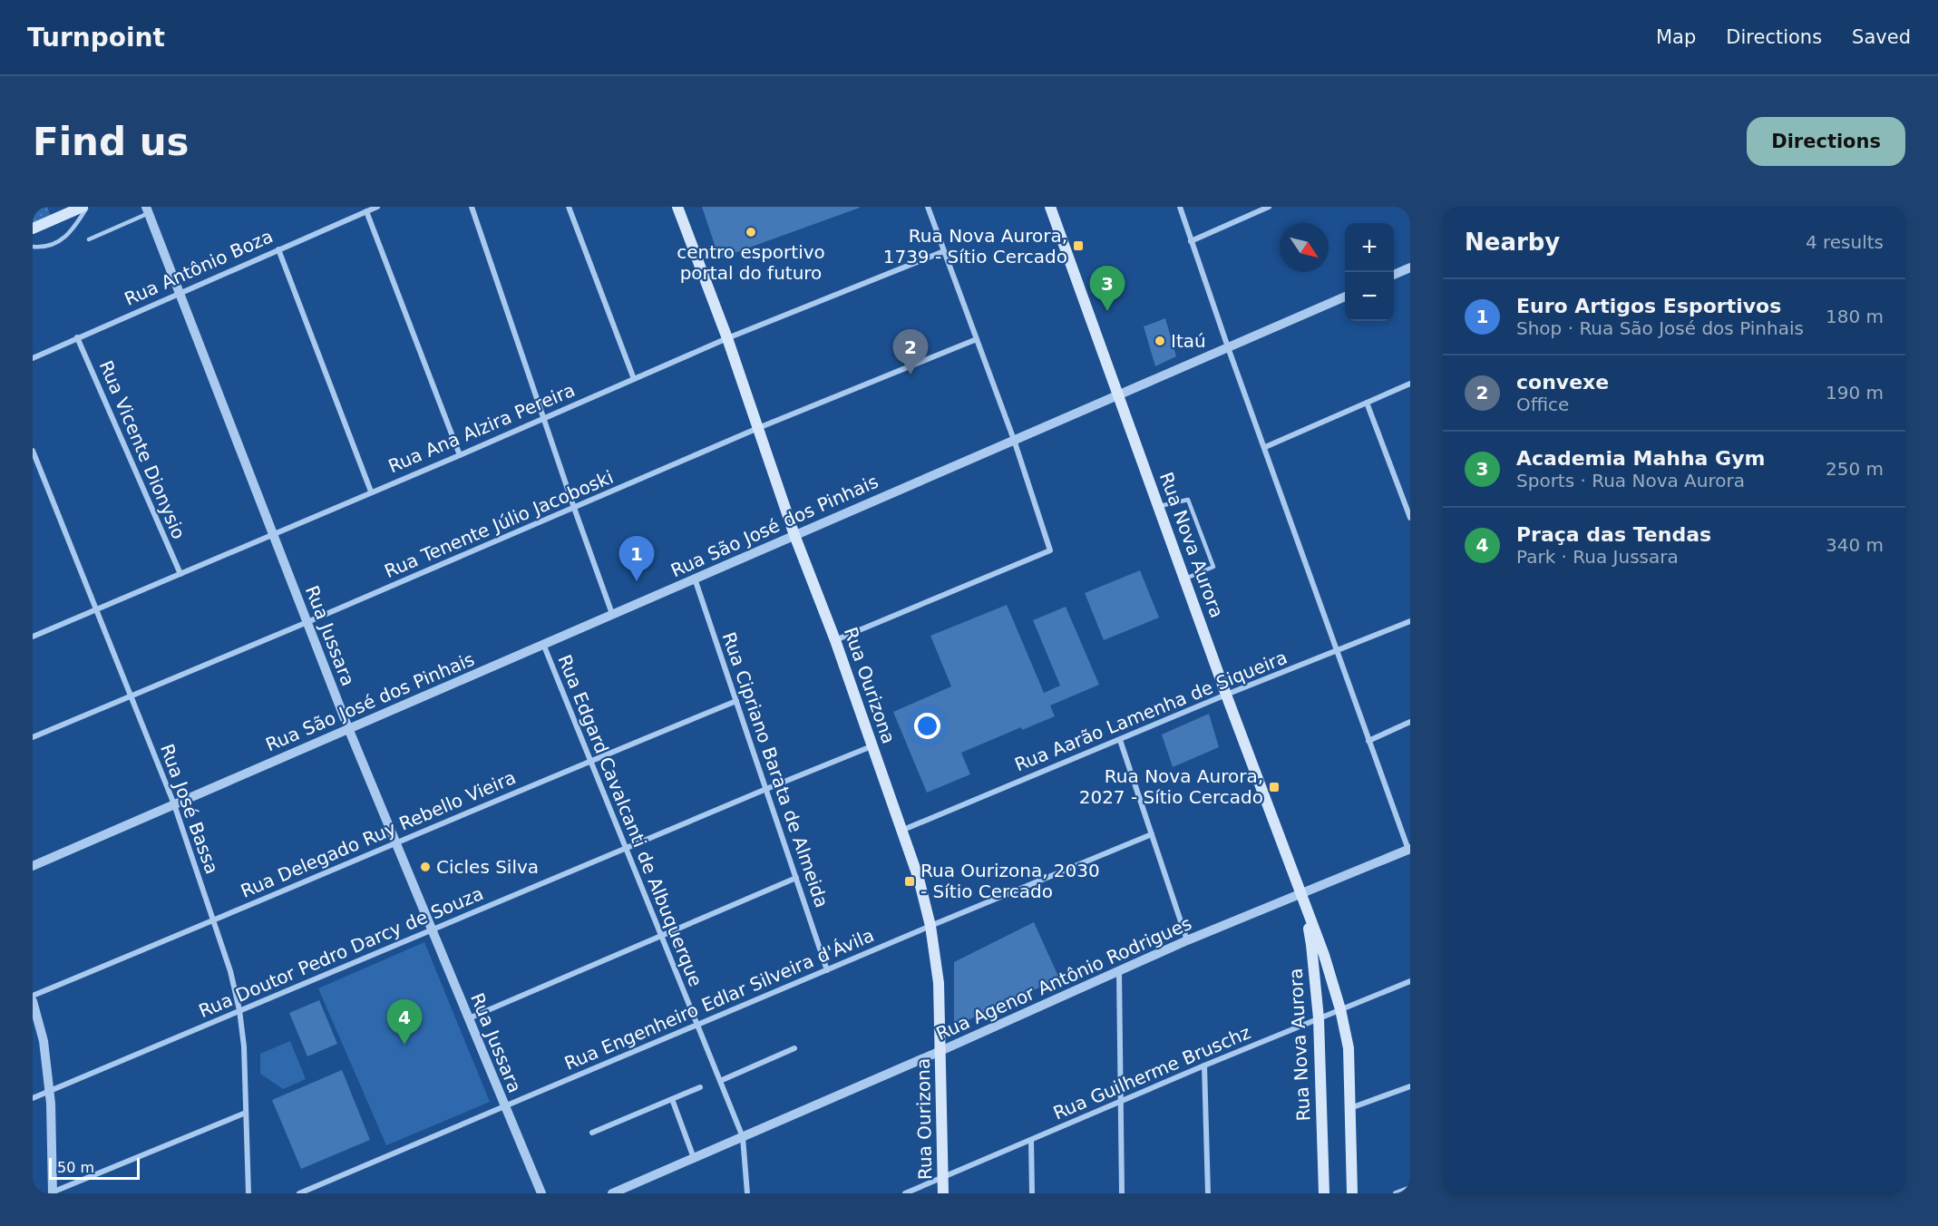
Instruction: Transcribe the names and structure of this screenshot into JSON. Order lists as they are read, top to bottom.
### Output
{
  "streets": {
    "main road": ["Rua Nova Aurora", "Rua Ourizona"],
    "street": [
      "Rua Antônio Boza",
      "Rua Ana Alzira Pereira",
      "Rua Vicente Dionysio",
      "Rua Tenente Júlio Jacoboski",
      "Rua São José dos Pinhais",
      "Rua Jussara",
      "Rua Aarão Lamenha de Siqueira",
      "Rua Cipriano Barata de Almeida",
      "Rua José Bassa",
      "Rua Edgard Cavalcanti de Albuquerque",
      "Rua Delegado Ruy Rebello Vieira",
      "Rua Doutor Pedro Darcy de Souza",
      "Rua Agenor Antônio Rodrigues",
      "Rua Engenheiro Edlar Silveira d'Ávila",
      "Rua Guilherme Bruschz"
    ]
  },
  "crossings": [
    ["Rua Antônio Boza", "Rua Vicente Dionysio"],
    ["Rua Antônio Boza", "Rua Jussara"],
    ["Rua Ana Alzira Pereira", "Rua Vicente Dionysio"],
    ["Rua Ana Alzira Pereira", "Rua Jussara"],
    ["Rua Ana Alzira Pereira", "Rua Ourizona"],
    ["Rua Ana Alzira Pereira", "Rua José Bassa"],
    ["Rua Tenente Júlio Jacoboski", "Rua Jussara"],
    ["Rua Tenente Júlio Jacoboski", "Rua Ourizona"],
    ["Rua Tenente Júlio Jacoboski", "Rua José Bassa"],
    ["Rua São José dos Pinhais", "Rua Nova Aurora"],
    ["Rua São José dos Pinhais", "Rua Jussara"],
    ["Rua São José dos Pinhais", "Rua Ourizona"],
    ["Rua São José dos Pinhais", "Rua Cipriano Barata de Almeida"],
    ["Rua São José dos Pinhais", "Rua José Bassa"],
    ["Rua São José dos Pinhais", "Rua Edgard Cavalcanti de Albuquerque"],
    ["Rua Nova Aurora", "Rua Aarão Lamenha de Siqueira"],
    ["Rua Nova Aurora", "Rua Agenor Antônio Rodrigues"],
    ["Rua Nova Aurora", "Rua Guilherme Bruschz"],
    ["Rua Jussara", "Rua Delegado Ruy Rebello Vieira"],
    ["Rua Jussara", "Rua Doutor Pedro Darcy de Souza"],
    ["Rua Jussara", "Rua Engenheiro Edlar Silveira d'Ávila"],
    ["Rua Ourizona", "Rua Aarão Lamenha de Siqueira"],
    ["Rua Ourizona", "Rua Doutor Pedro Darcy de Souza"],
    ["Rua Ourizona", "Rua Agenor Antônio Rodrigues"],
    ["Rua Ourizona", "Rua Engenheiro Edlar Silveira d'Ávila"],
    ["Rua Ourizona", "Rua Guilherme Bruschz"],
    ["Rua Cipriano Barata de Almeida", "Rua Delegado Ruy Rebello Vieira"],
    ["Rua Cipriano Barata de Almeida", "Rua Doutor Pedro Darcy de Souza"],
    ["Rua Cipriano Barata de Almeida", "Rua Engenheiro Edlar Silveira d'Ávila"],
    ["Rua José Bassa", "Rua Delegado Ruy Rebello Vieira"],
    ["Rua José Bassa", "Rua Doutor Pedro Darcy de Souza"],
    ["Rua Edgard Cavalcanti de Albuquerque", "Rua Delegado Ruy Rebello Vieira"],
    ["Rua Edgard Cavalcanti de Albuquerque", "Rua Doutor Pedro Darcy de Souza"],
    ["Rua Edgard Cavalcanti de Albuquerque", "Rua Agenor Antônio Rodrigues"],
    ["Rua Edgard Cavalcanti de Albuquerque", "Rua Engenheiro Edlar Silveira d'Ávila"]
  ],
  "places": {
    "other": ["centro esportivo portal do futuro", "Itaú", "Cicles Silva"],
    "transit": ["Rua Nova Aurora, 1739 - Sítio Cercado", "Rua Nova Aurora, 2027 - Sítio Cercado", "Rua Ourizona, 2030 - Sítio Cercado"]
  },
  "scale_bar": "50 m",
  "north": "bottom right",
  "page": {
    "header": "Turnpoint",
    "nav": ["Map", "Directions", "Saved"],
    "buttons": "Directions",
    "title": "Find us",
    "heading": ["Nearby", "4 results"],
    "map_buttons": ["+", "−"],
    "pins": [
      "3",
      "2",
      "1",
      "4"
    ],
    "list": [
      {
        "mark": "1",
        "name": "Euro Artigos Esportivos",
        "note": "Shop · Rua São José dos Pinhais",
        "value": "180 m"
      },
      {
        "mark": "2",
        "name": "convexe",
        "note": "Office",
        "value": "190 m"
      },
      {
        "mark": "3",
        "name": "Academia Mahha Gym",
        "note": "Sports · Rua Nova Aurora",
        "value": "250 m"
      },
      {
        "mark": "4",
        "name": "Praça das Tendas",
        "note": "Park · Rua Jussara",
        "value": "340 m"
      }
    ],
    "scale": "50 m"
  }
}
